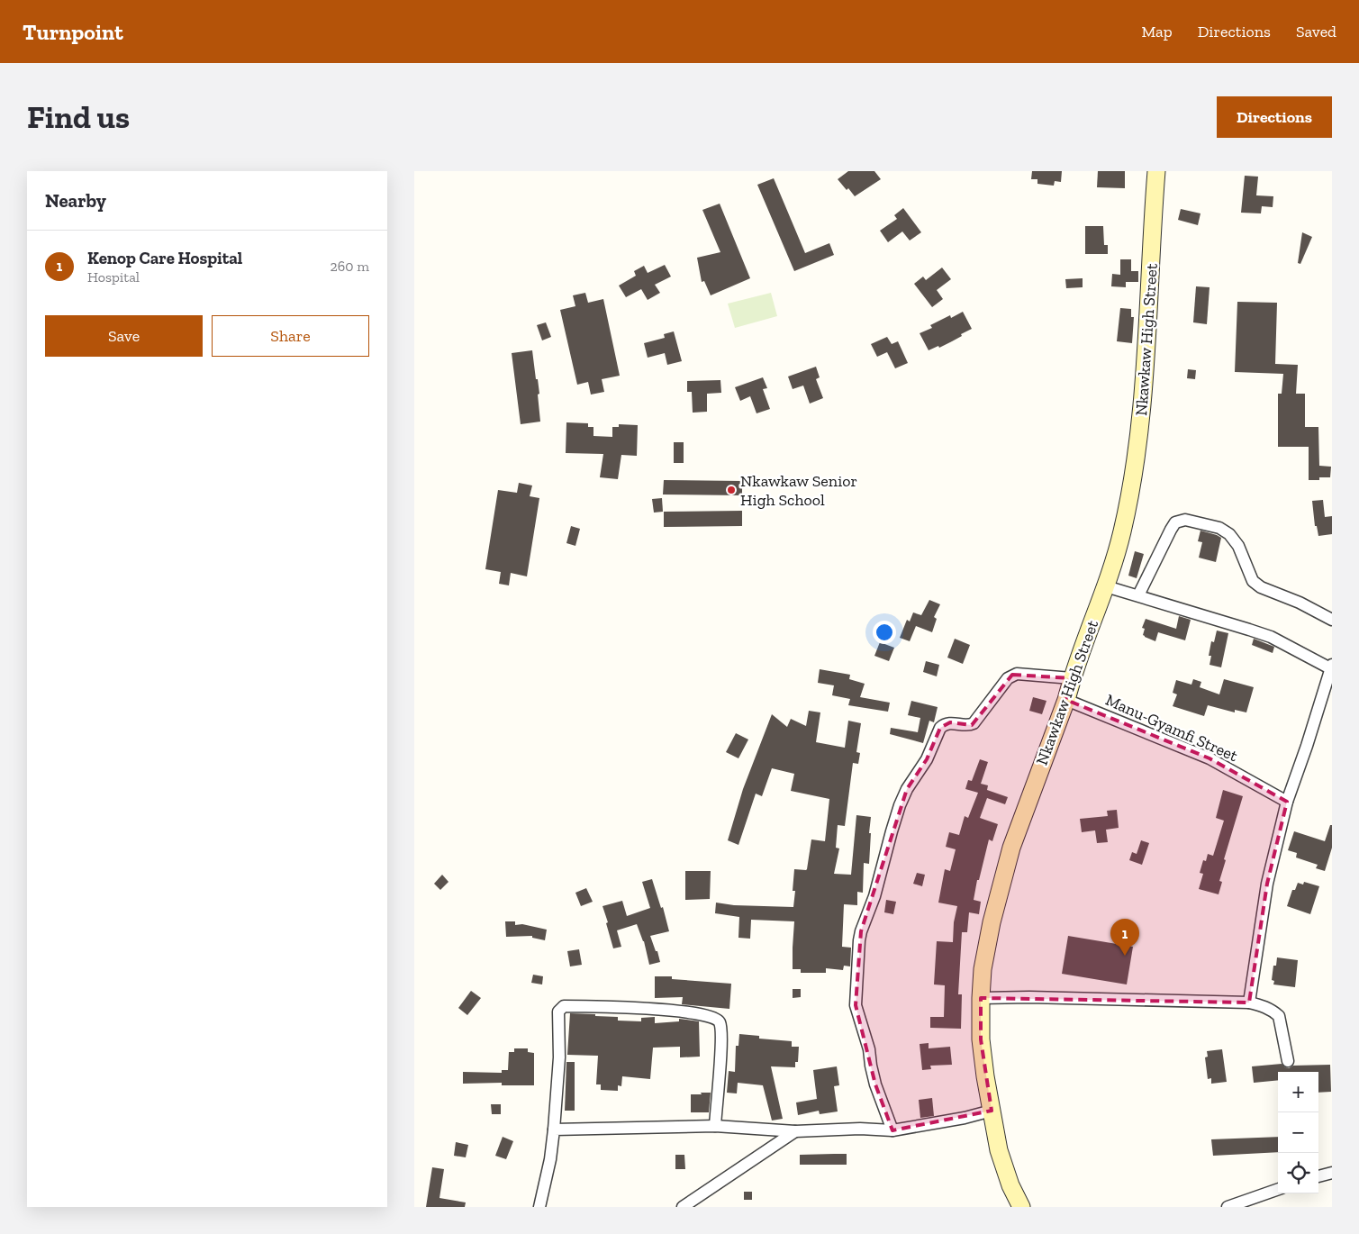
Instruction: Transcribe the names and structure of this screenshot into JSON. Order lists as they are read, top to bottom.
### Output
{
  "streets": {
    "main road": ["Nkawkaw High Street"],
    "street": ["Manu-Gyamfi Street"]
  },
  "crossings": [
    ["Nkawkaw High Street", "Manu-Gyamfi Street"]
  ],
  "places": ["Nkawkaw Senior High School"],
  "page": {
    "header": "Turnpoint",
    "nav": ["Map", "Directions", "Saved"],
    "buttons": [
      "Directions",
      ["Save", "Share"]
    ],
    "title": "Find us",
    "heading": "Nearby",
    "list": [
      {
        "mark": "1",
        "name": "Kenop Care Hospital",
        "note": "Hospital",
        "value": "260 m"
      }
    ],
    "pins": "1",
    "map_buttons": ["+", "−"]
  }
}
